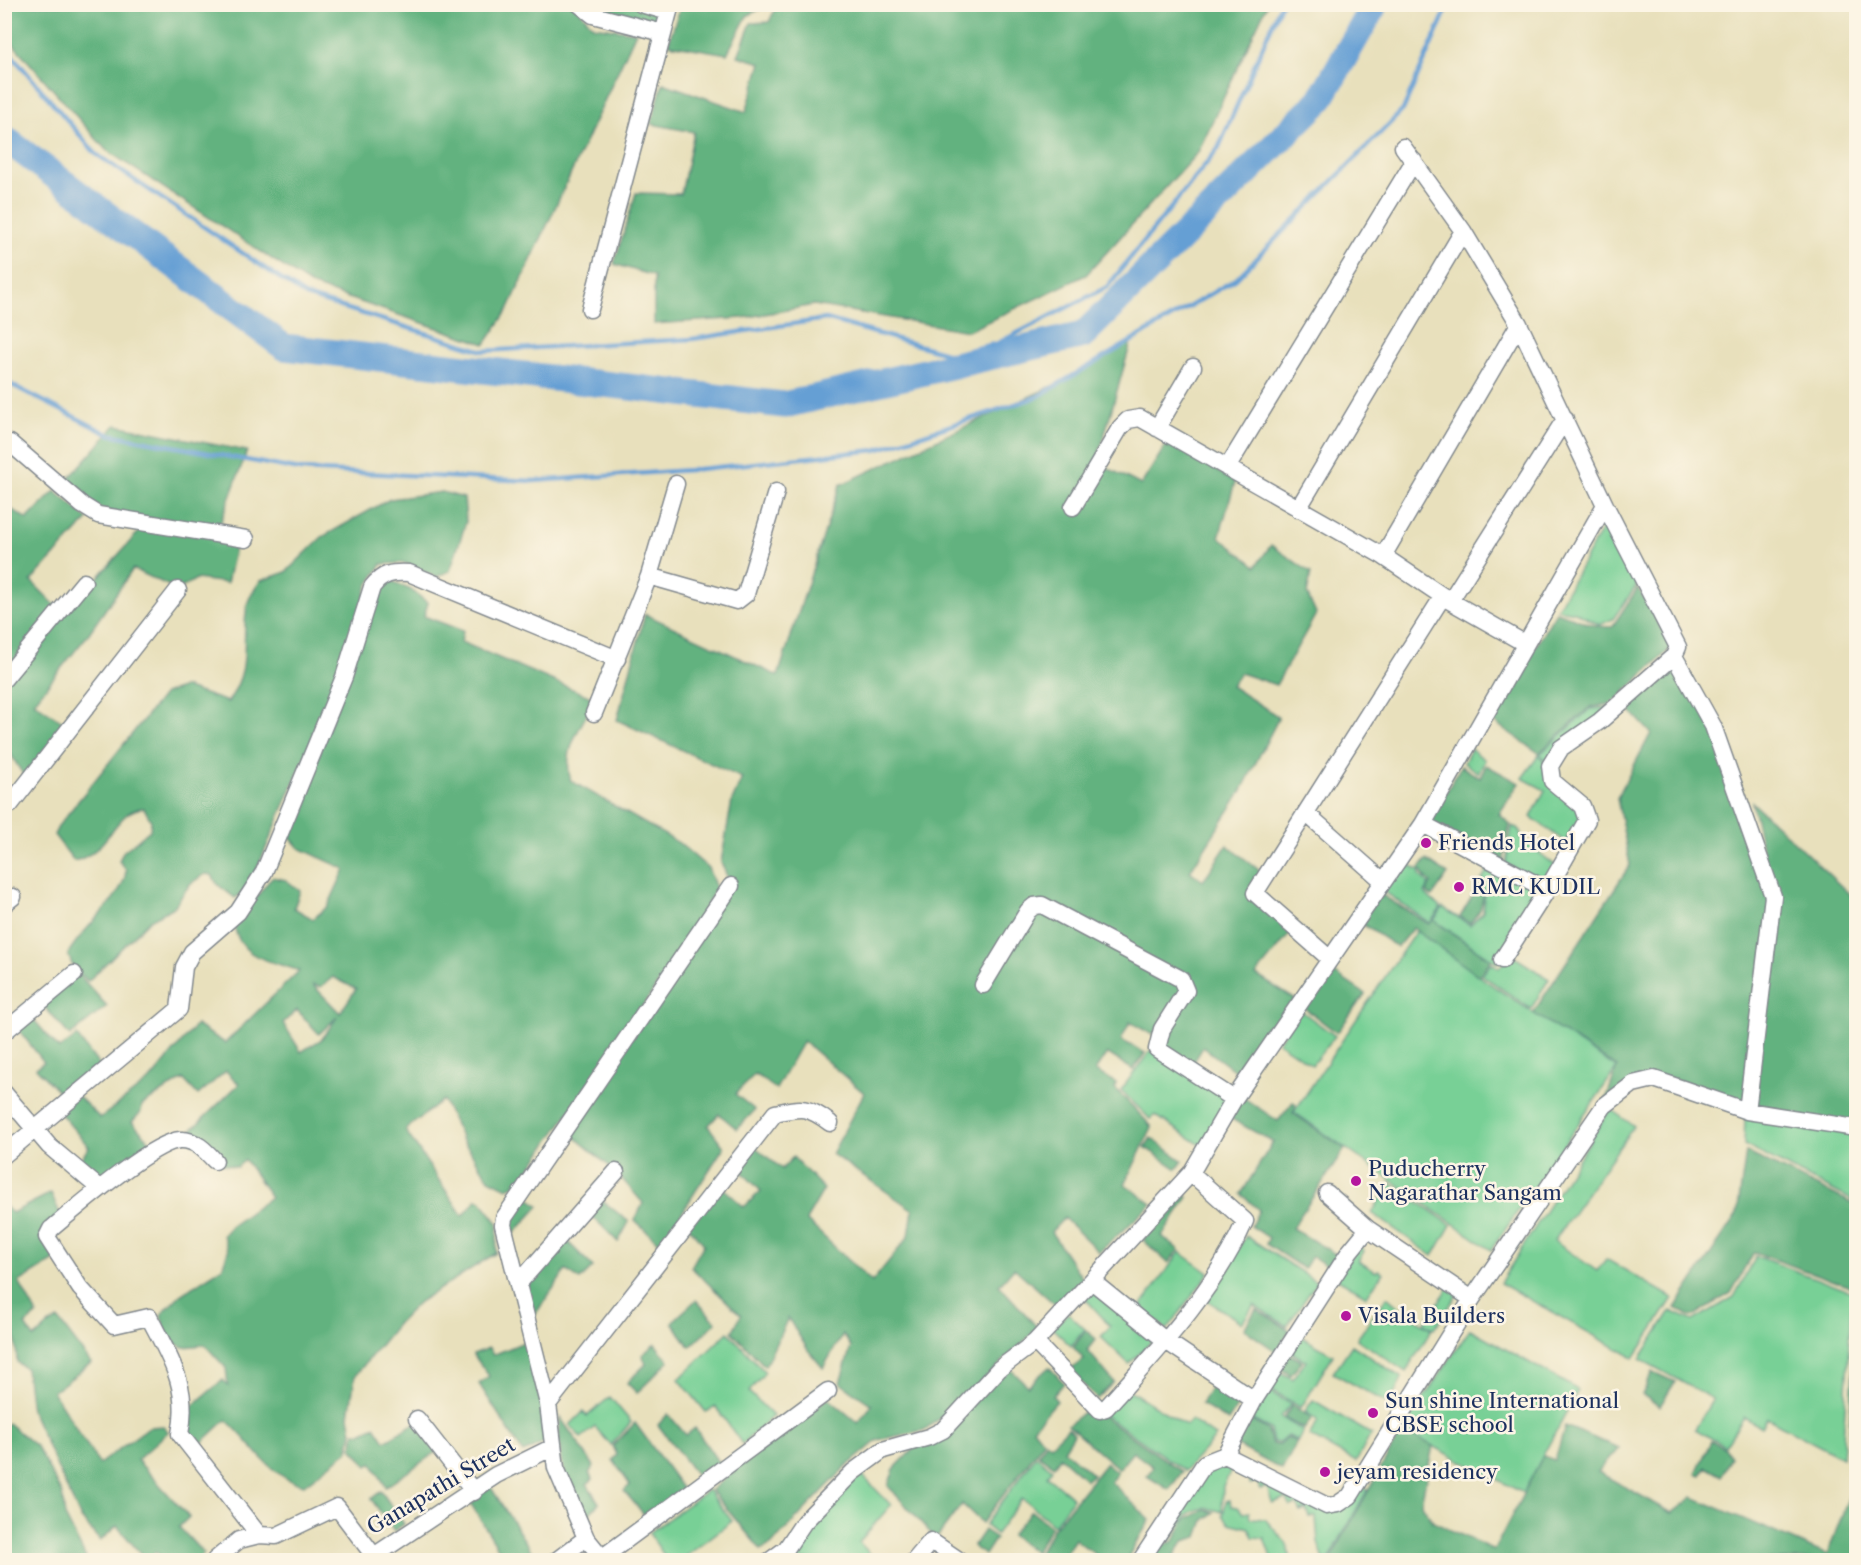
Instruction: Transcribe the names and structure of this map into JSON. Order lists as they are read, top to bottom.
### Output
{
  "streets": {
    "street": ["Ganapathi Street"]
  },
  "places": [
    "Friends Hotel",
    "RMC KUDIL",
    "Puducherry Nagarathar Sangam",
    "Visala Builders",
    "Sun shine International CBSE school",
    "jeyam residency"
  ]
}
